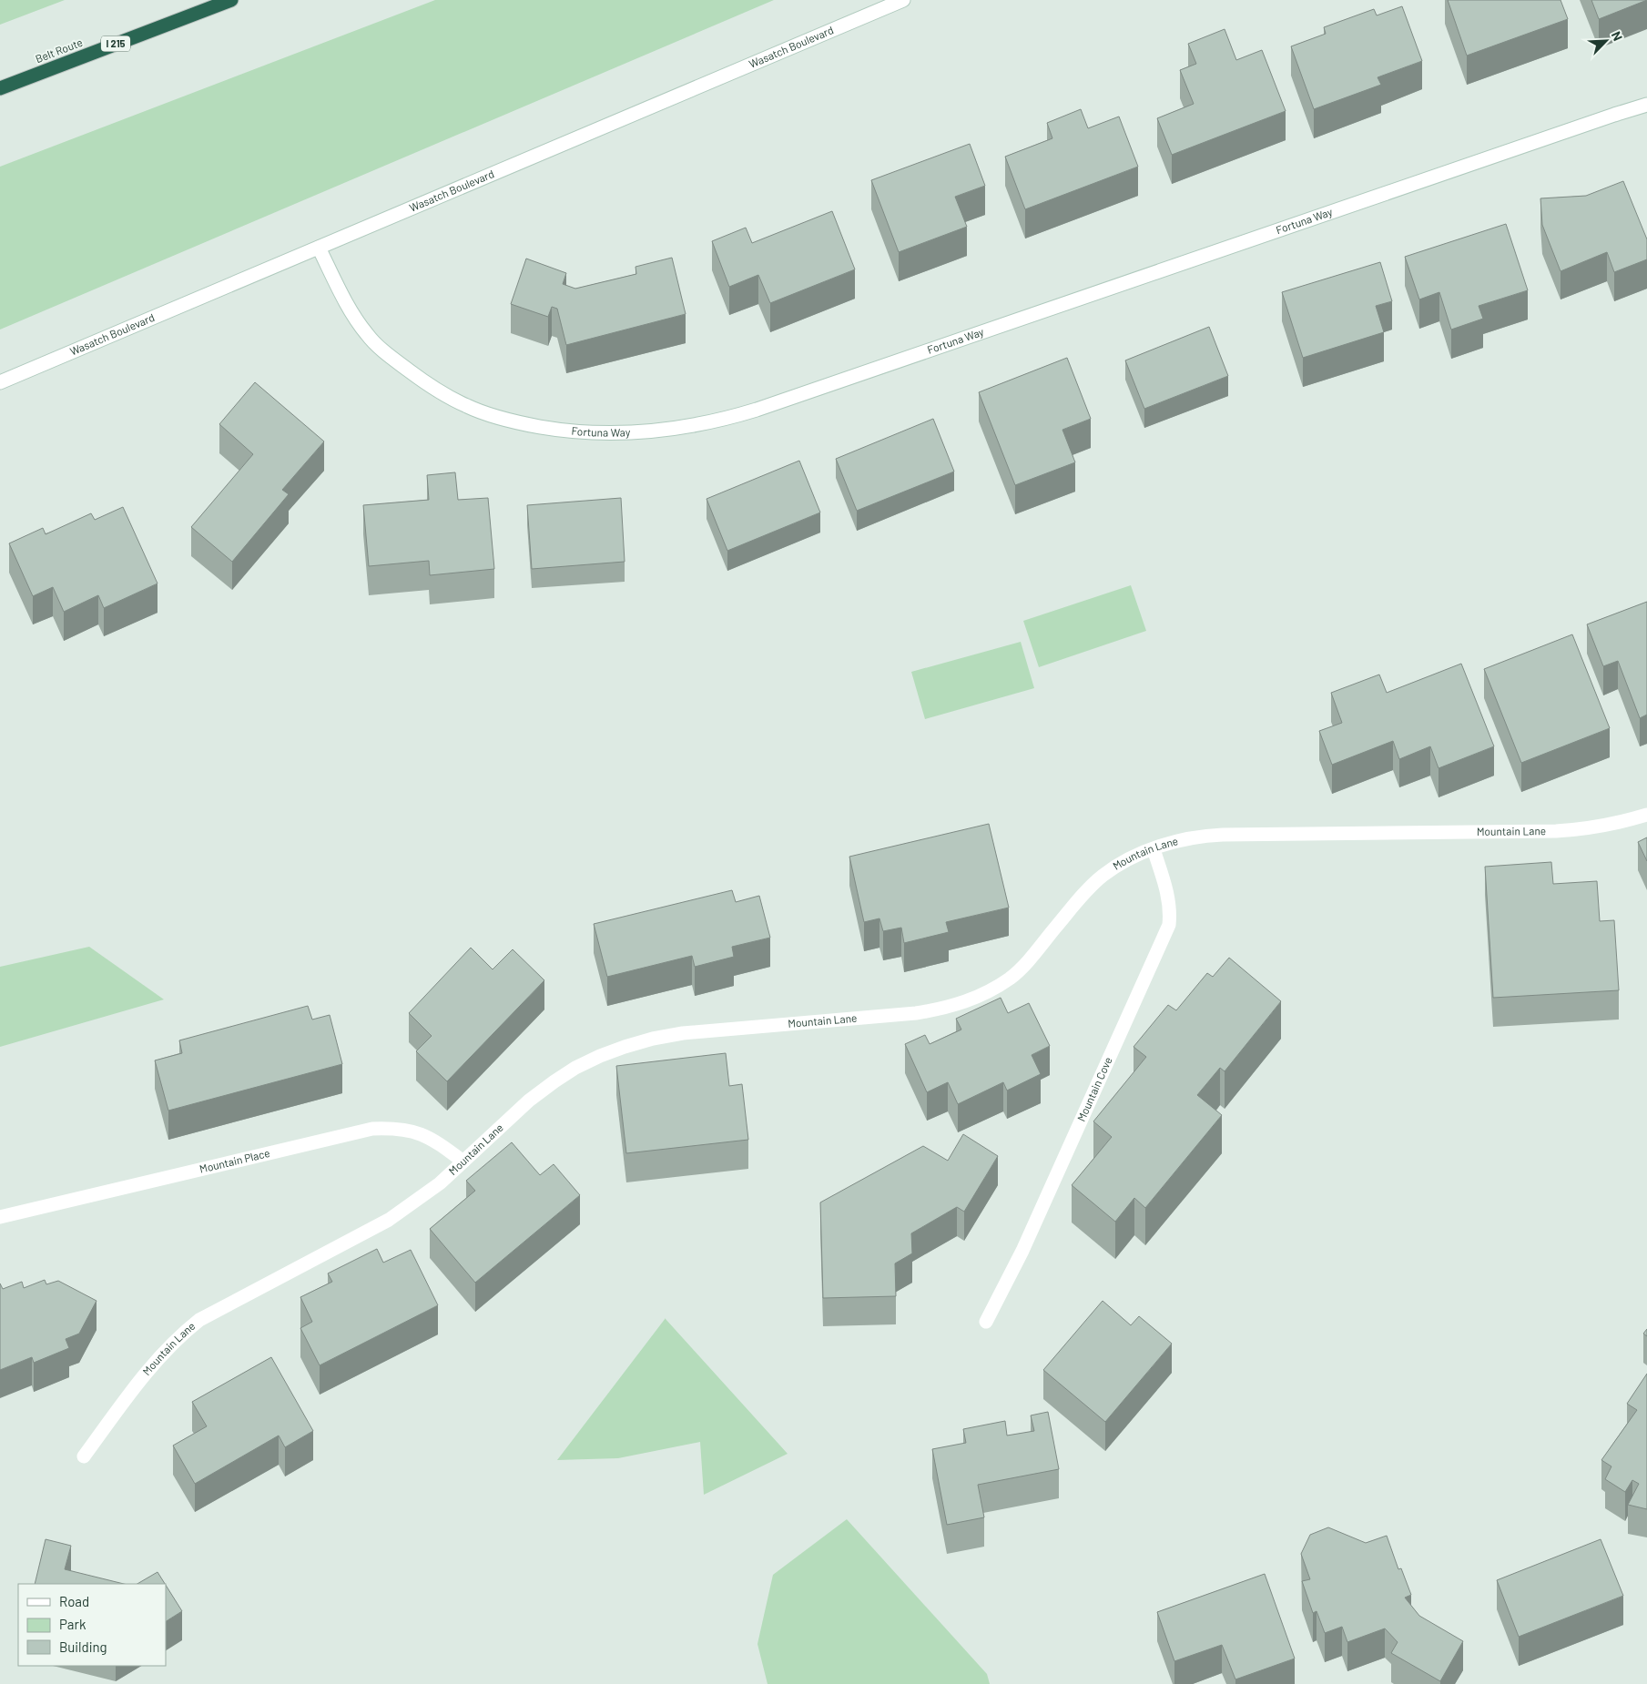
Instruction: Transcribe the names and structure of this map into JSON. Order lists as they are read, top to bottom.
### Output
{
  "streets": {
    "highway": ["I 215", "Belt Route"],
    "street": [
      "Wasatch Boulevard",
      "Fortuna Way",
      "Mountain Lane",
      "Mountain Cove",
      "Mountain Place"
    ]
  },
  "crossings": [
    ["Wasatch Boulevard", "Fortuna Way"],
    ["Mountain Lane", "Mountain Cove"],
    ["Mountain Lane", "Mountain Place"]
  ],
  "legend": ["Road", "Park", "Building"],
  "north": "top right"
}
